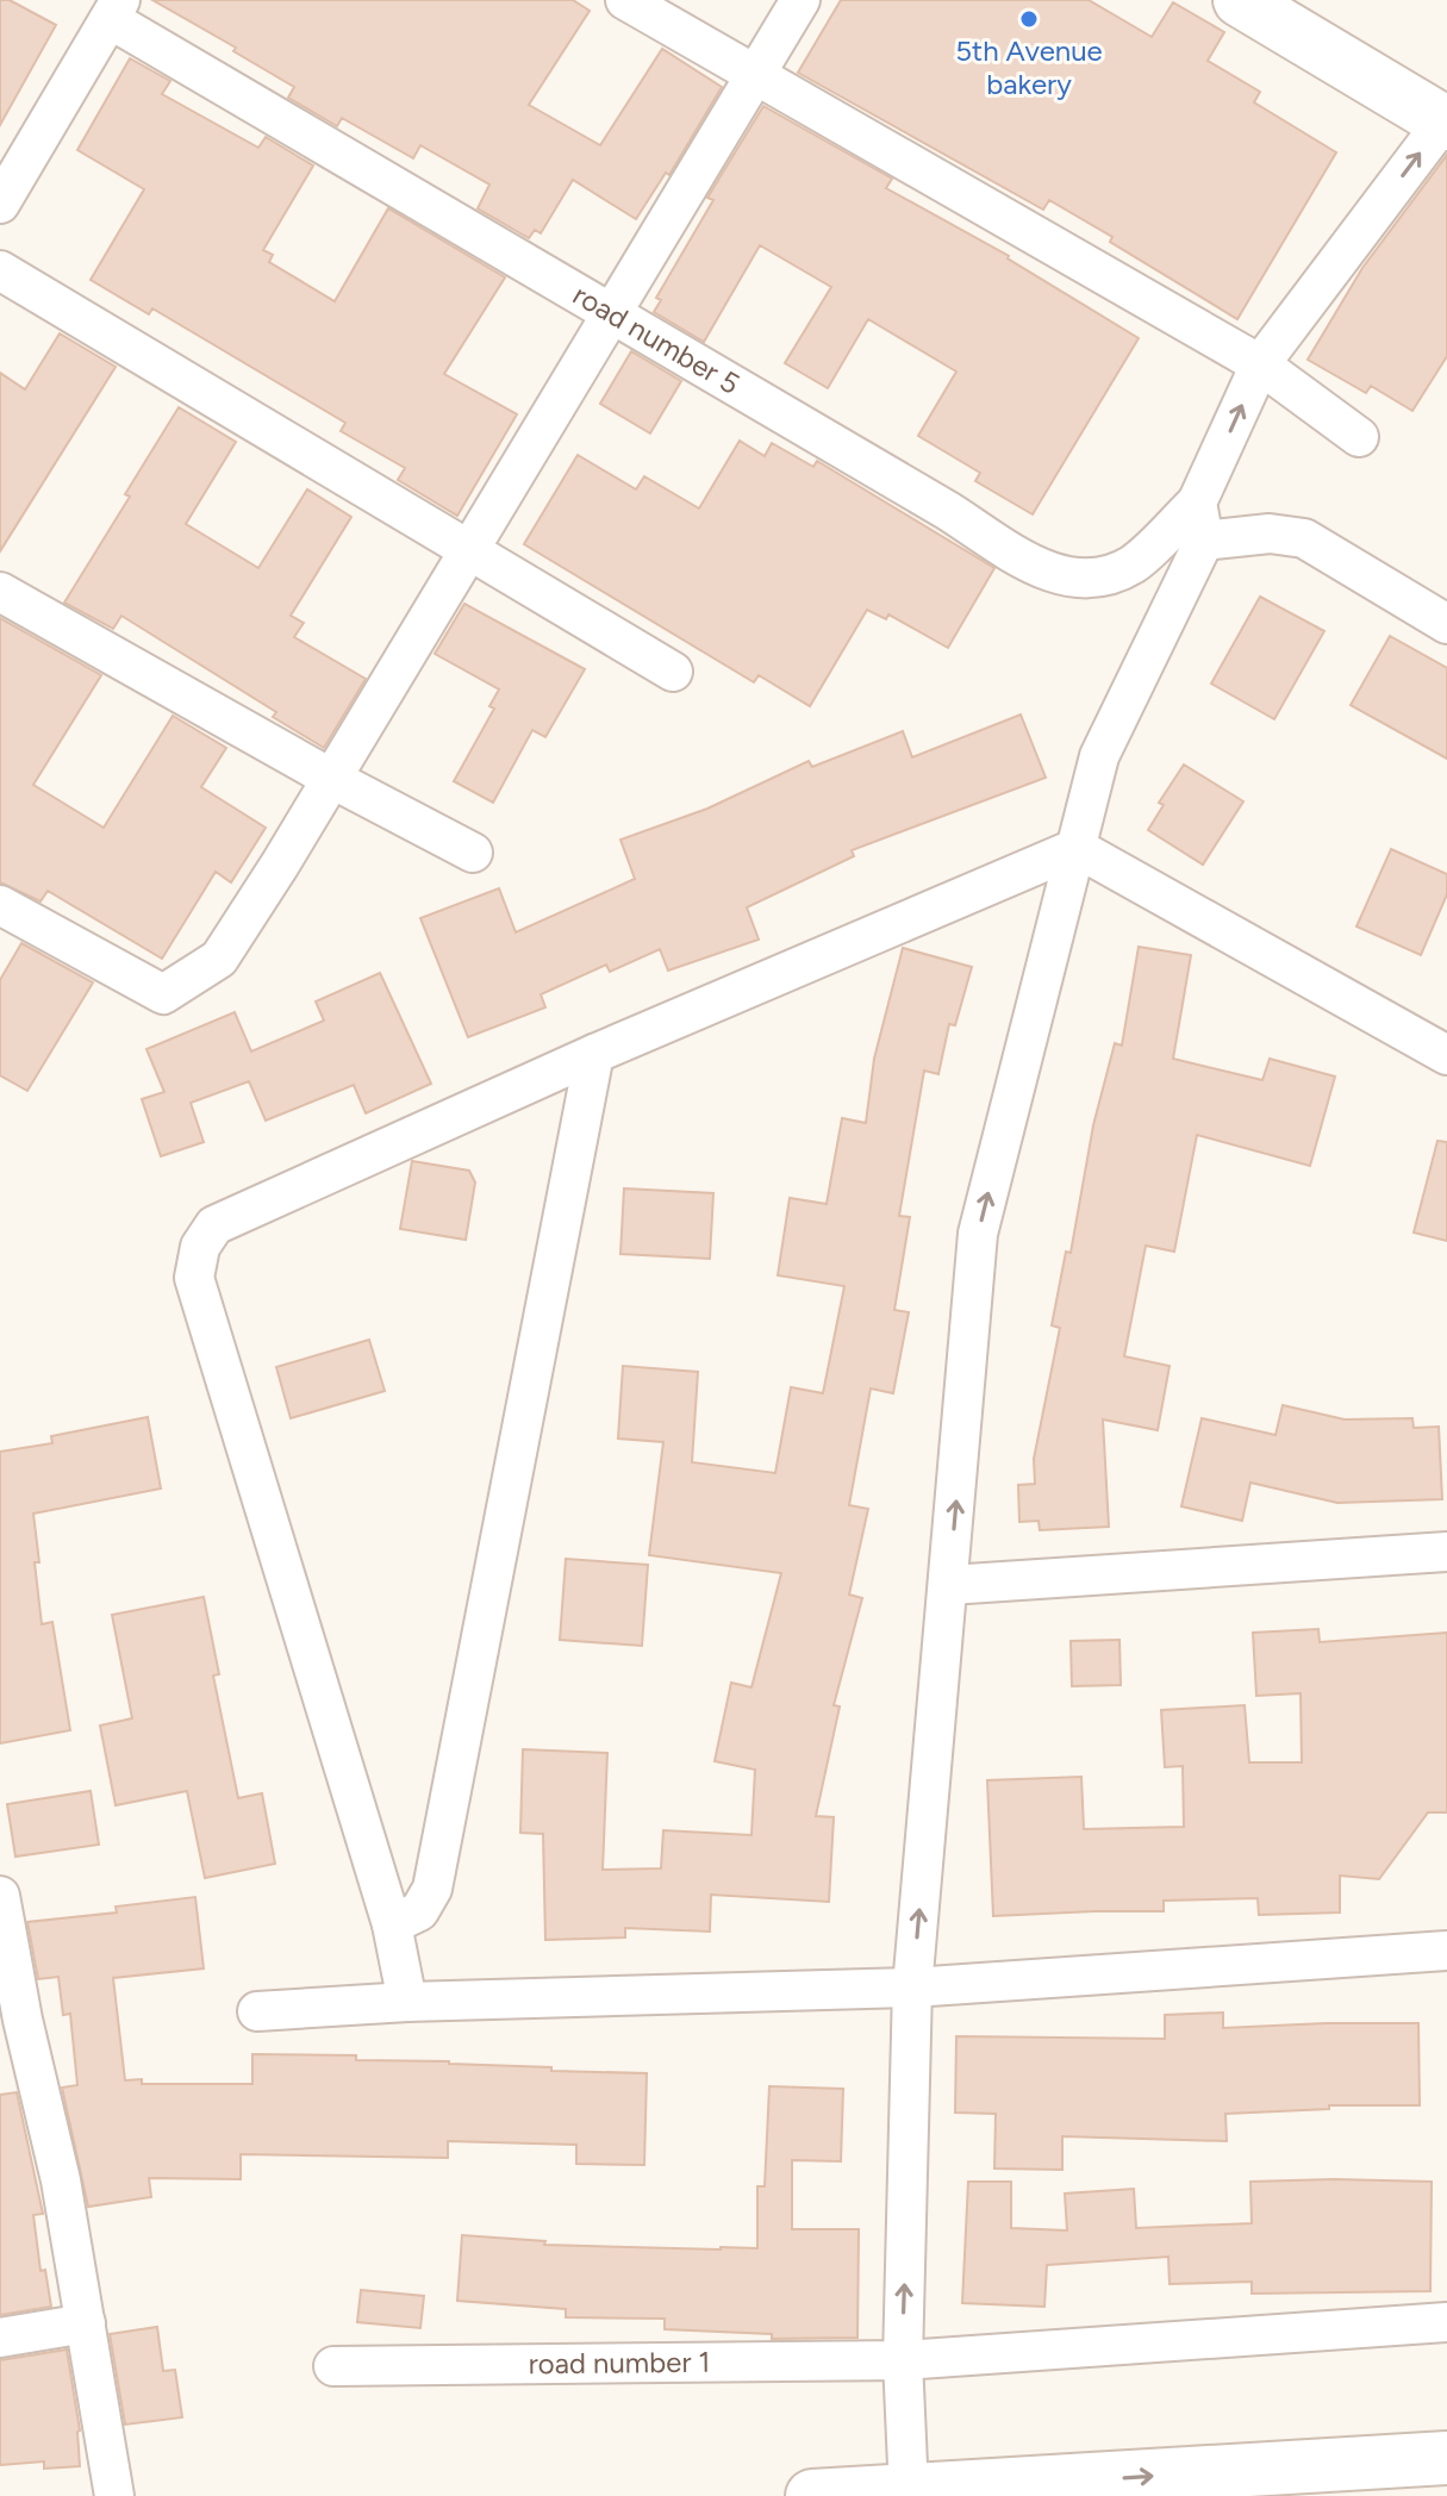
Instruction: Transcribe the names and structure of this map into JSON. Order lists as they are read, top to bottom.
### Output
{
  "streets": {
    "street": ["road number 5", "road number 1"]
  },
  "places": ["5th Avenue bakery"]
}
